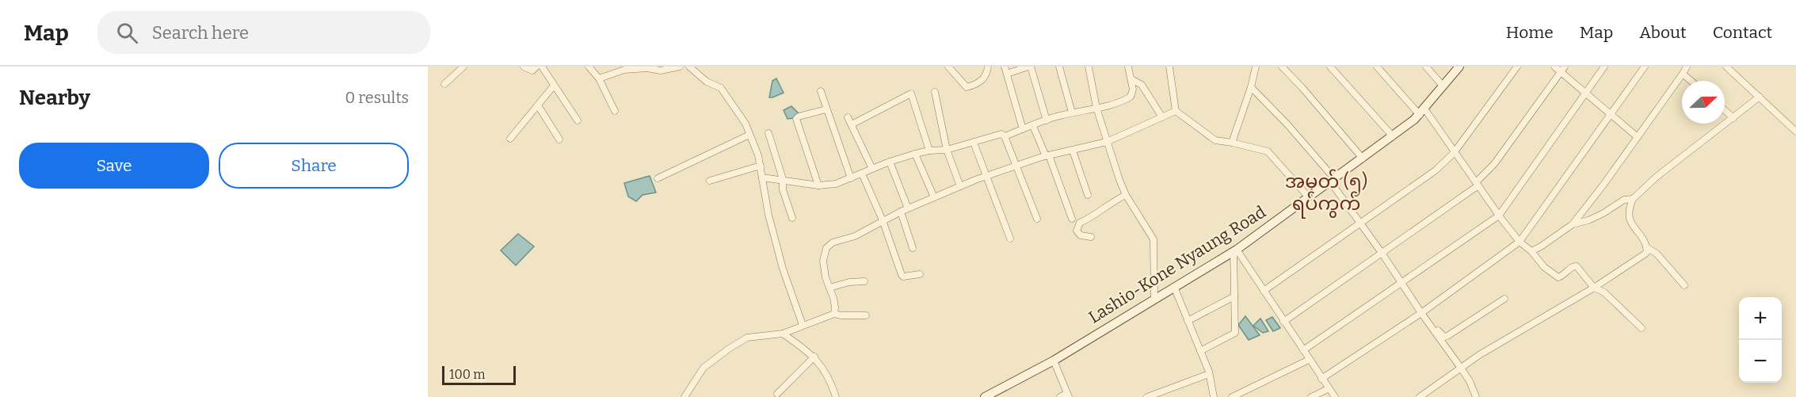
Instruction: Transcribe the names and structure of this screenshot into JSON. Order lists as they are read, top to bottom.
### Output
{
  "streets": {
    "main road": ["Lashio-Kone Nyaung Road"]
  },
  "districts": ["အမှတ် (၅) ရပ်ကွက်"],
  "scale_bar": "100 m",
  "north": "right",
  "page": {
    "header": "Map",
    "search": "Search here",
    "nav": [
      "Home",
      "Map",
      "About",
      "Contact"
    ],
    "heading": ["Nearby", "0 results"],
    "buttons": ["Save", "Share"],
    "map_buttons": ["+", "−"],
    "scale": "100 m"
  }
}
